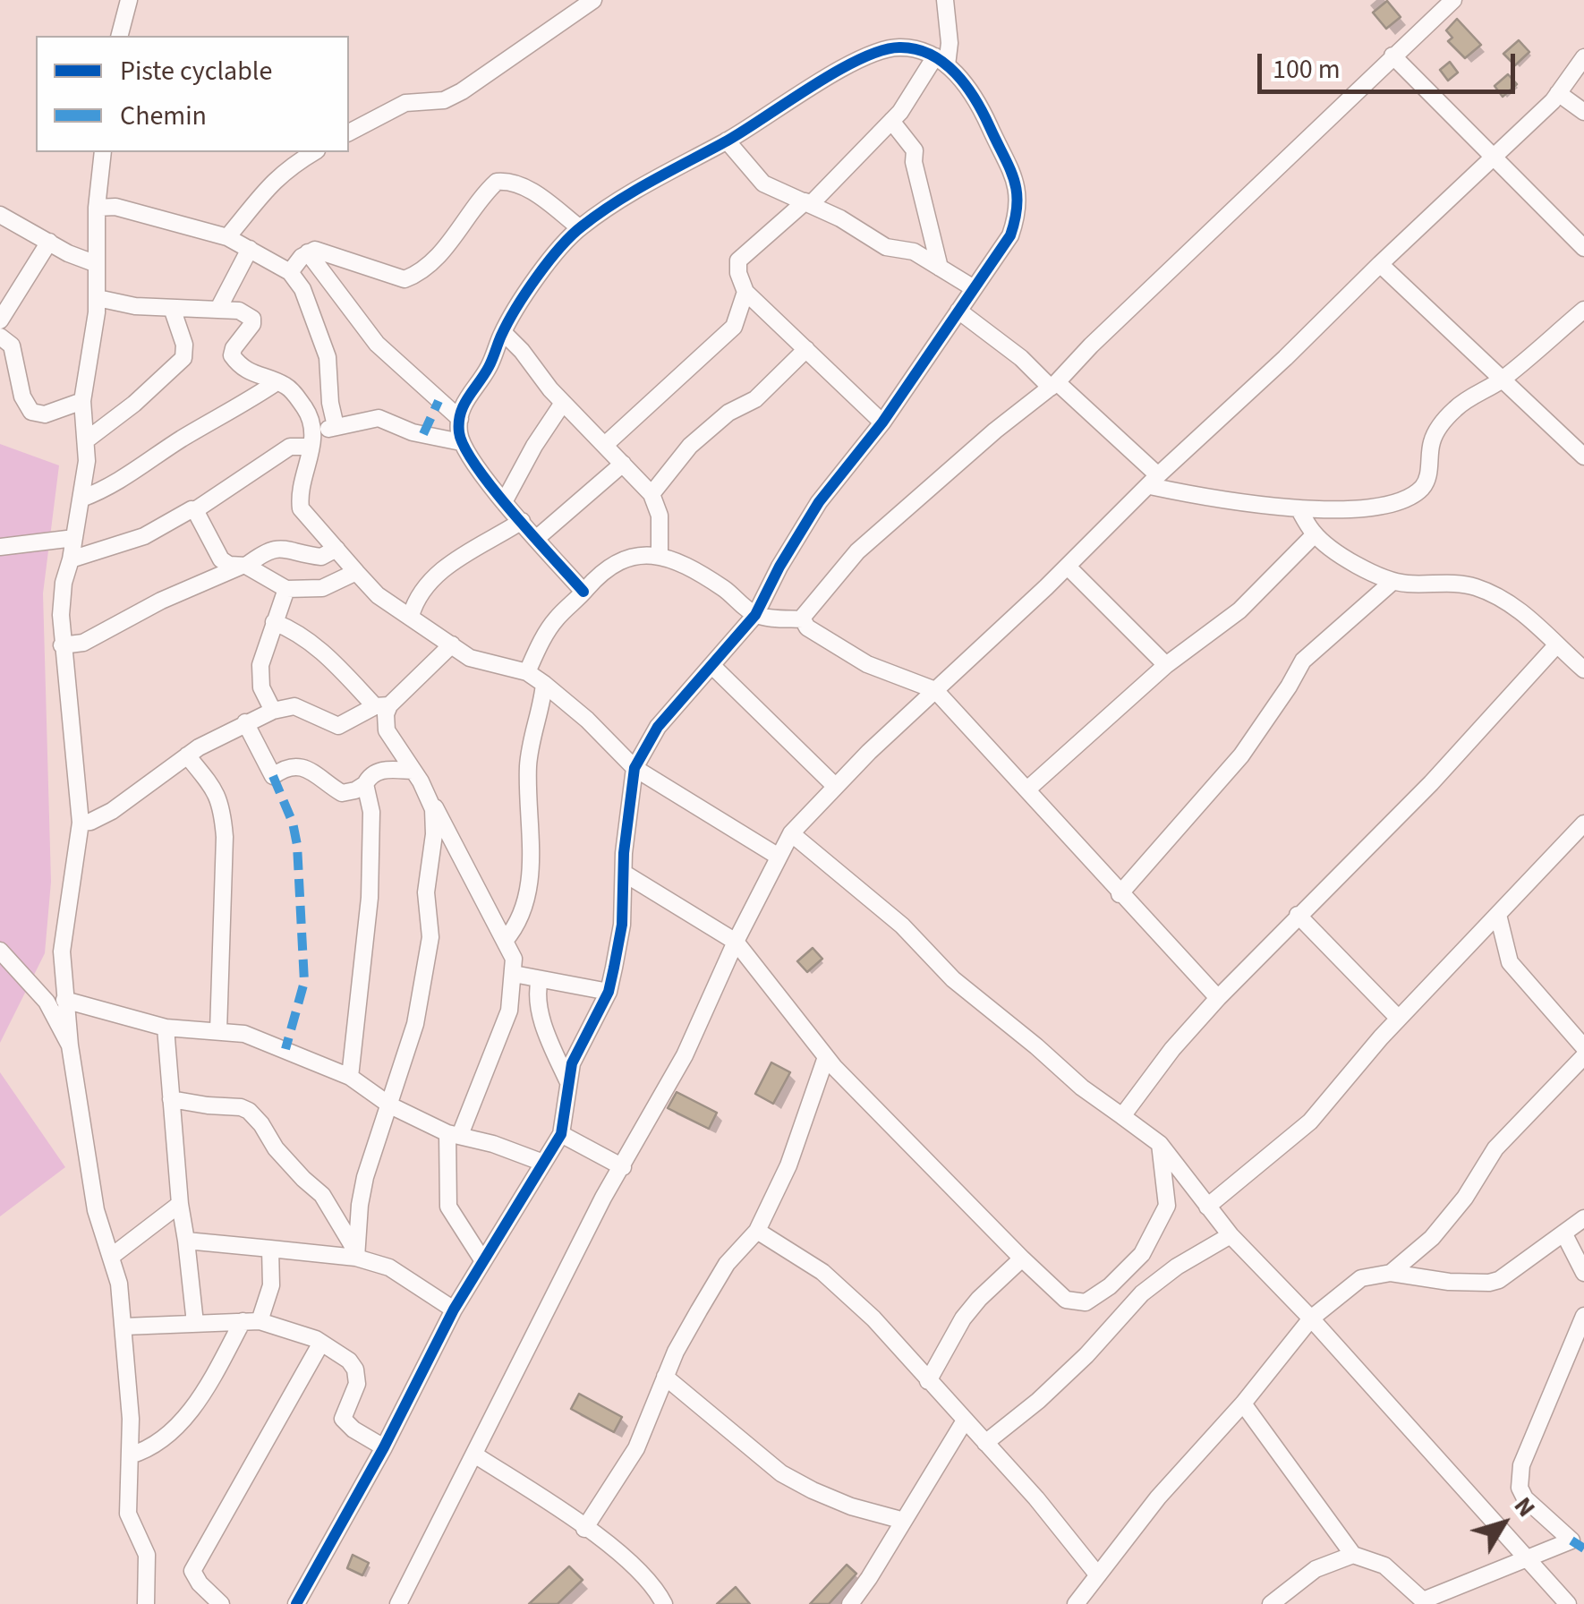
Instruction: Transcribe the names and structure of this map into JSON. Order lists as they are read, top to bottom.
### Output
{
  "legend": ["Piste cyclable", "Chemin"],
  "scale_bar": "100 m",
  "north": "top right"
}
